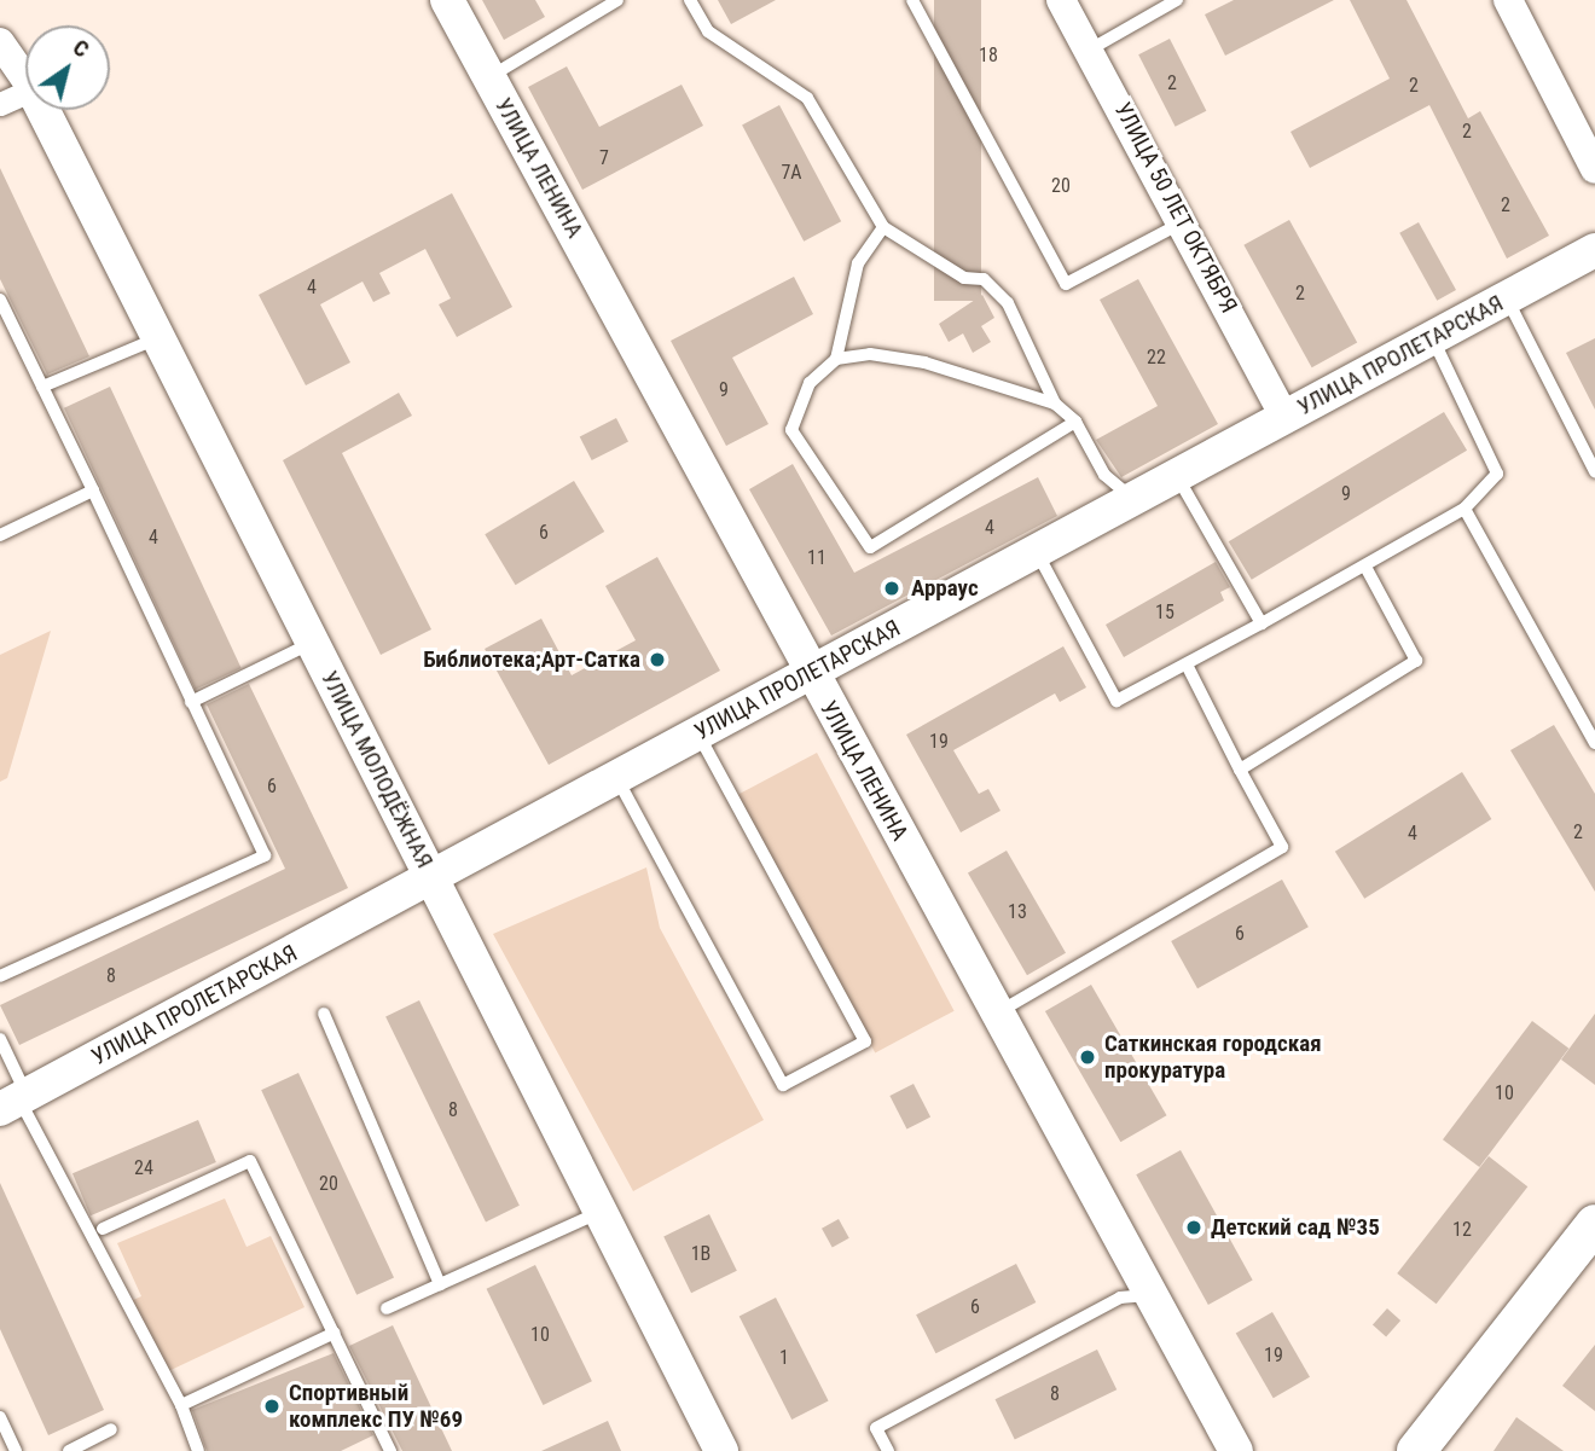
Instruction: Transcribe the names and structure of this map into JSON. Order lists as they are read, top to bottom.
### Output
{
  "streets": {
    "main road": ["УЛИЦА ЛЕНИНА", "УЛИЦА ПРОЛЕТАРСКАЯ", "УЛИЦА МОЛОДЁЖНАЯ"],
    "street": ["УЛИЦА 50 ЛЕТ ОКТЯБРЯ"]
  },
  "crossings": [
    ["УЛИЦА ЛЕНИНА", "УЛИЦА ПРОЛЕТАРСКАЯ"],
    ["УЛИЦА 50 ЛЕТ ОКТЯБРЯ", "УЛИЦА ПРОЛЕТАРСКАЯ"],
    ["УЛИЦА ПРОЛЕТАРСКАЯ", "УЛИЦА МОЛОДЁЖНАЯ"]
  ],
  "places": [
    "Арраус",
    "Библиотека;Арт-Сатка",
    "Саткинская городская прокуратура",
    "Детский сад №35",
    "Спортивный комплекс ПУ №69"
  ],
  "house_numbers": [
    "18",
    "2",
    "2",
    "2",
    "7",
    "7А",
    "20",
    "2",
    "4",
    "2",
    "22",
    "9",
    "9",
    "4",
    "6",
    "4",
    "11",
    "15",
    "19",
    "6",
    "2",
    "4",
    "13",
    "6",
    "8",
    "10",
    "8",
    "24",
    "20",
    "12",
    "1В",
    "6",
    "10",
    "19",
    "1",
    "8"
  ],
  "north": "top right"
}
